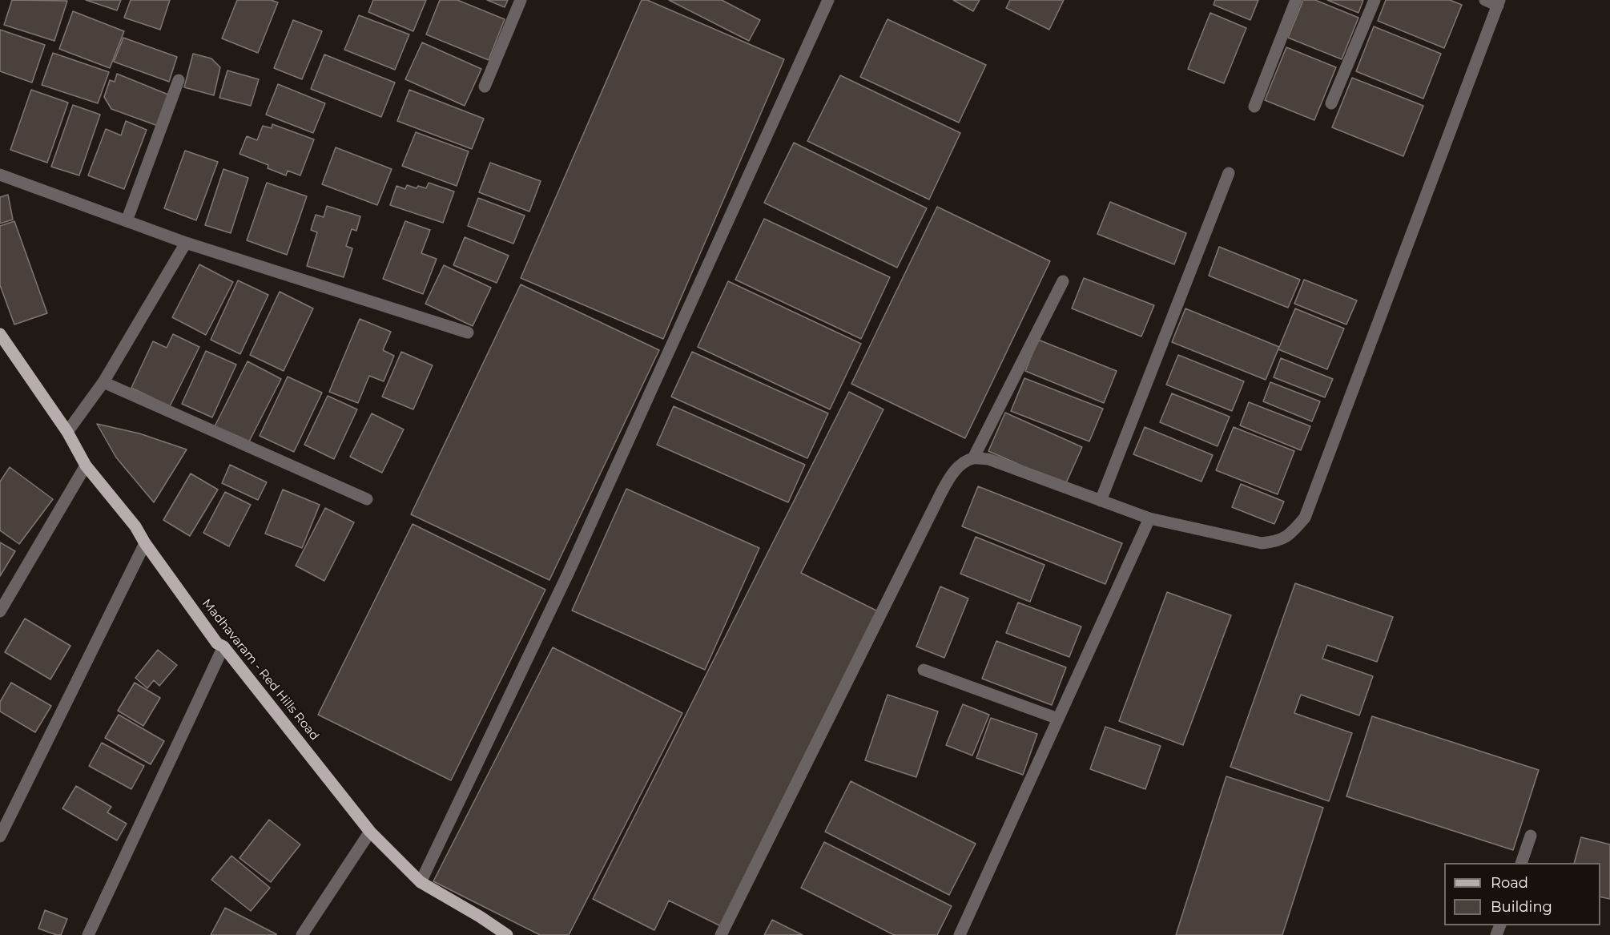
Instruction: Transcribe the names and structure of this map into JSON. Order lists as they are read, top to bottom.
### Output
{
  "streets": {
    "main road": ["Madhavaram - Red Hills Road"]
  },
  "legend": ["Road", "Building"]
}
